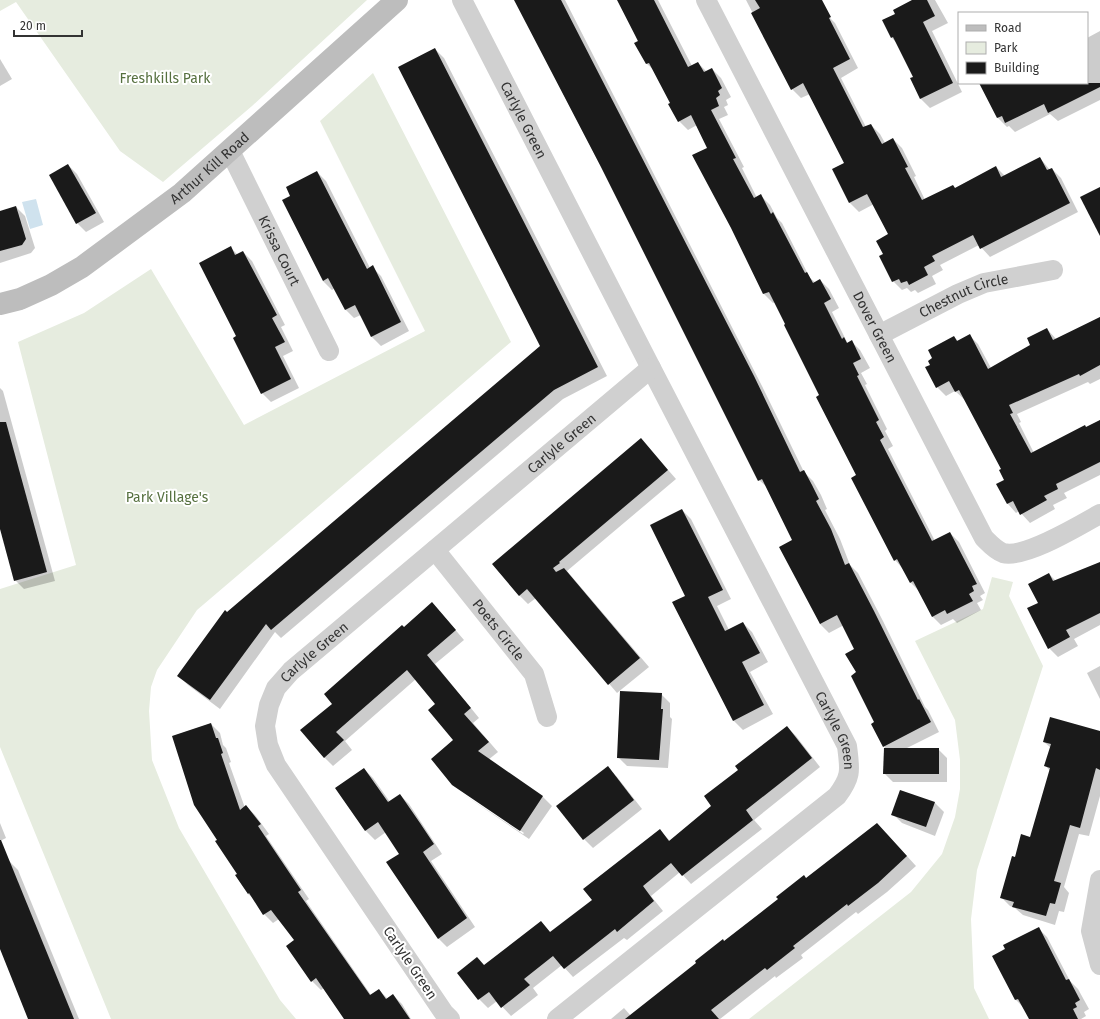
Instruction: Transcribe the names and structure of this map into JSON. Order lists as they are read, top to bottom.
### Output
{
  "streets": {
    "street": [
      "Carlyle Green",
      "Arthur Kill Road",
      "Krissa Court",
      "Chestnut Circle",
      "Dover Green",
      "Poets Circle"
    ]
  },
  "crossings": [
    ["Carlyle Green", "Poets Circle"],
    ["Arthur Kill Road", "Krissa Court"],
    ["Chestnut Circle", "Dover Green"]
  ],
  "parks": ["Freshkills Park", "Park Village's"],
  "legend": ["Road", "Park", "Building"],
  "scale_bar": "20 m"
}
